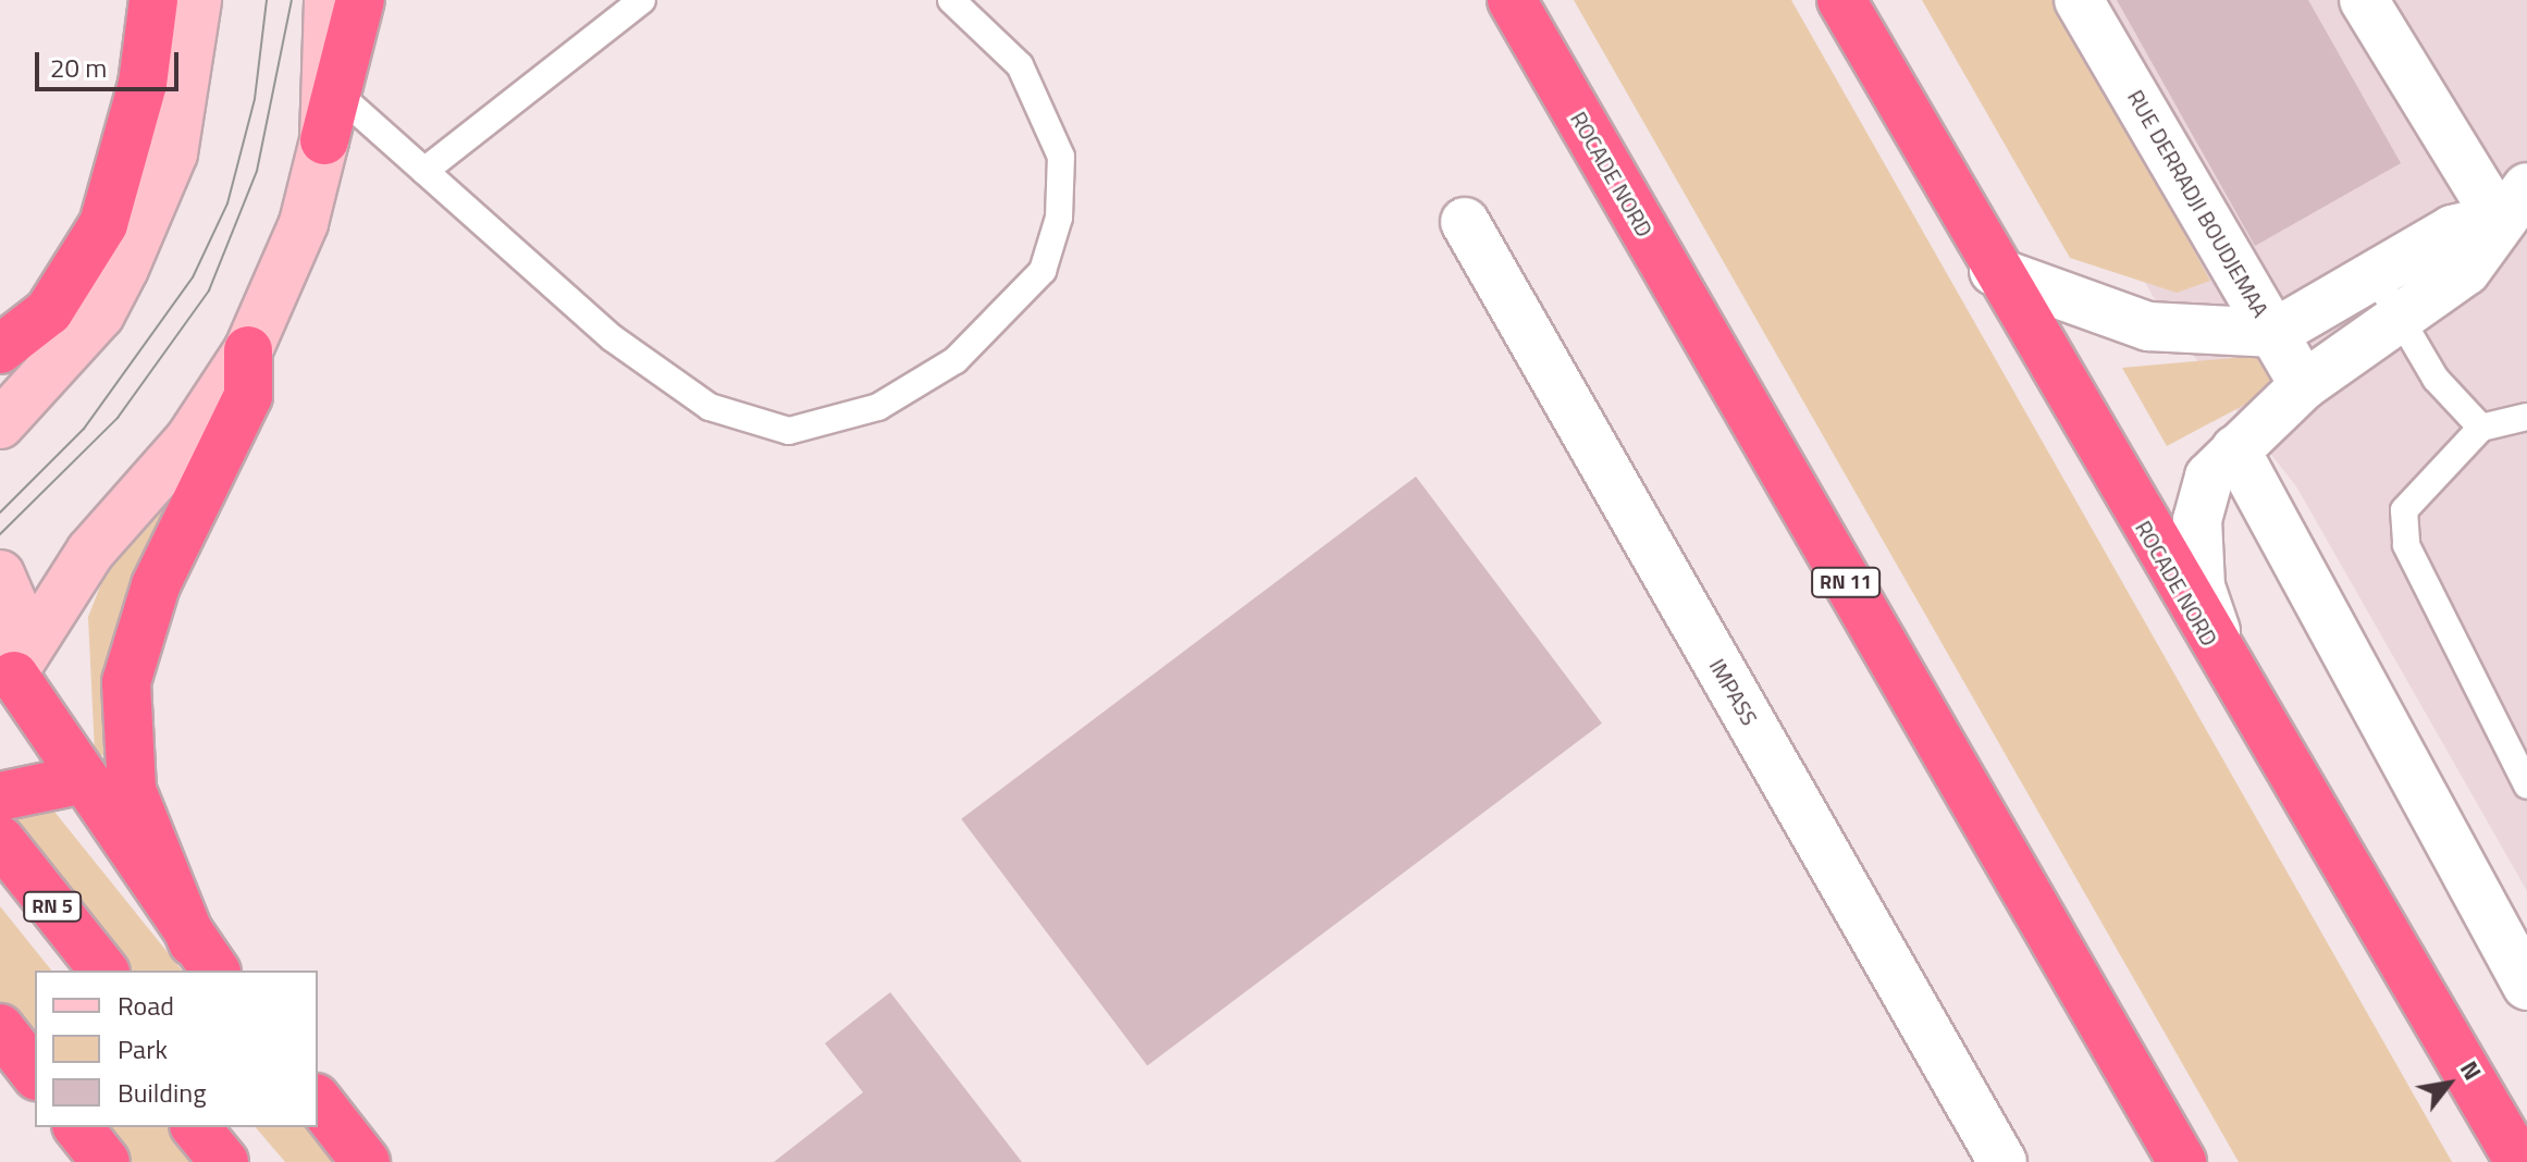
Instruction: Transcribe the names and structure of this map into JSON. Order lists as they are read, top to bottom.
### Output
{
  "streets": {
    "highway": ["ROCADE NORD", "RN 11", "RN 5"],
    "street": ["RUE DERRADJI BOUDJEMAA", "IMPASS"]
  },
  "legend": ["Road", "Park", "Building"],
  "scale_bar": "20 m",
  "north": "top right"
}
